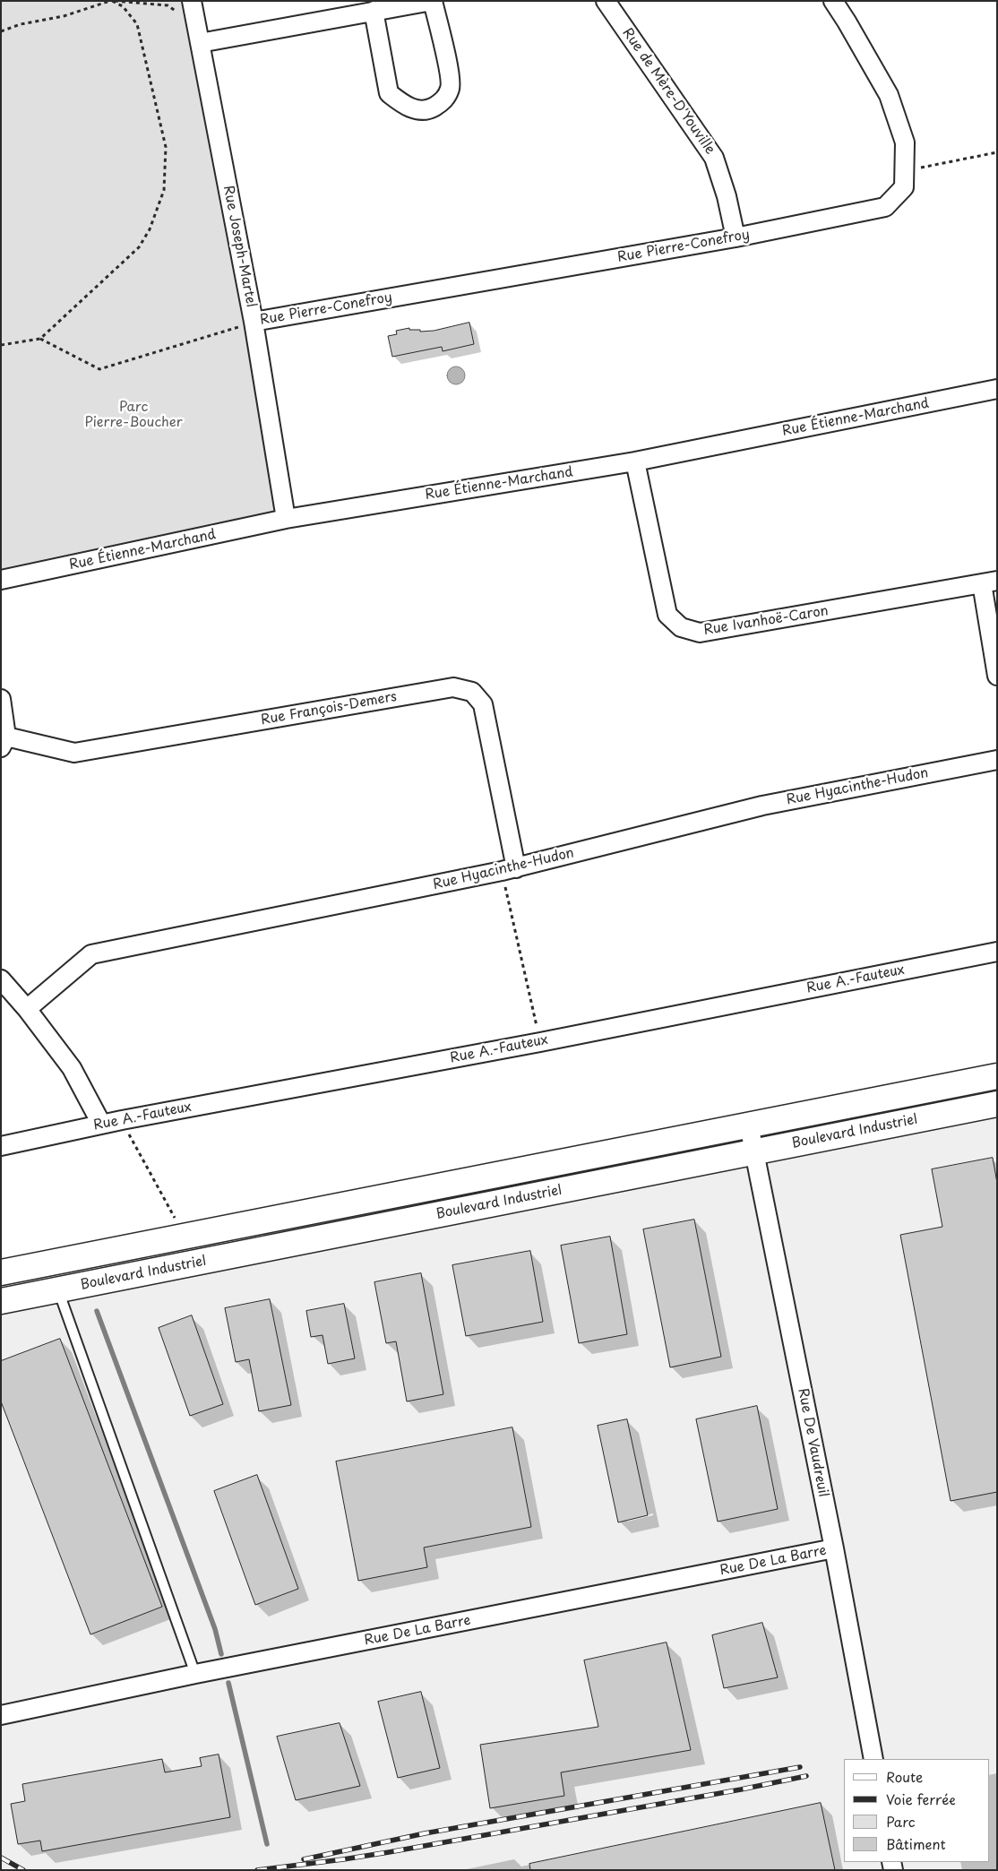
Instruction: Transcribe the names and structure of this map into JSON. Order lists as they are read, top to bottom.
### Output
{
  "streets": {
    "street": [
      "Rue de Mère-D'Youville",
      "Rue Joseph-Martel",
      "Rue Pierre-Conefroy",
      "Rue Étienne-Marchand",
      "Rue Ivanhoë-Caron",
      "Rue François-Demers",
      "Rue Hyacinthe-Hudon",
      "Rue A.-Fauteux",
      "Boulevard Industriel",
      "Rue De Vaudreuil",
      "Rue De La Barre"
    ]
  },
  "crossings": [
    ["Rue de Mère-D'Youville", "Rue Pierre-Conefroy"],
    ["Rue Joseph-Martel", "Rue Pierre-Conefroy"],
    ["Rue Joseph-Martel", "Rue Étienne-Marchand"],
    ["Rue Étienne-Marchand", "Rue Ivanhoë-Caron"],
    ["Rue François-Demers", "Rue Hyacinthe-Hudon"],
    ["Boulevard Industriel", "Rue De Vaudreuil"],
    ["Rue De Vaudreuil", "Rue De La Barre"]
  ],
  "parks": ["Parc Pierre-Boucher"],
  "legend": [
    "Route",
    "Voie ferrée",
    "Parc",
    "Bâtiment"
  ]
}
